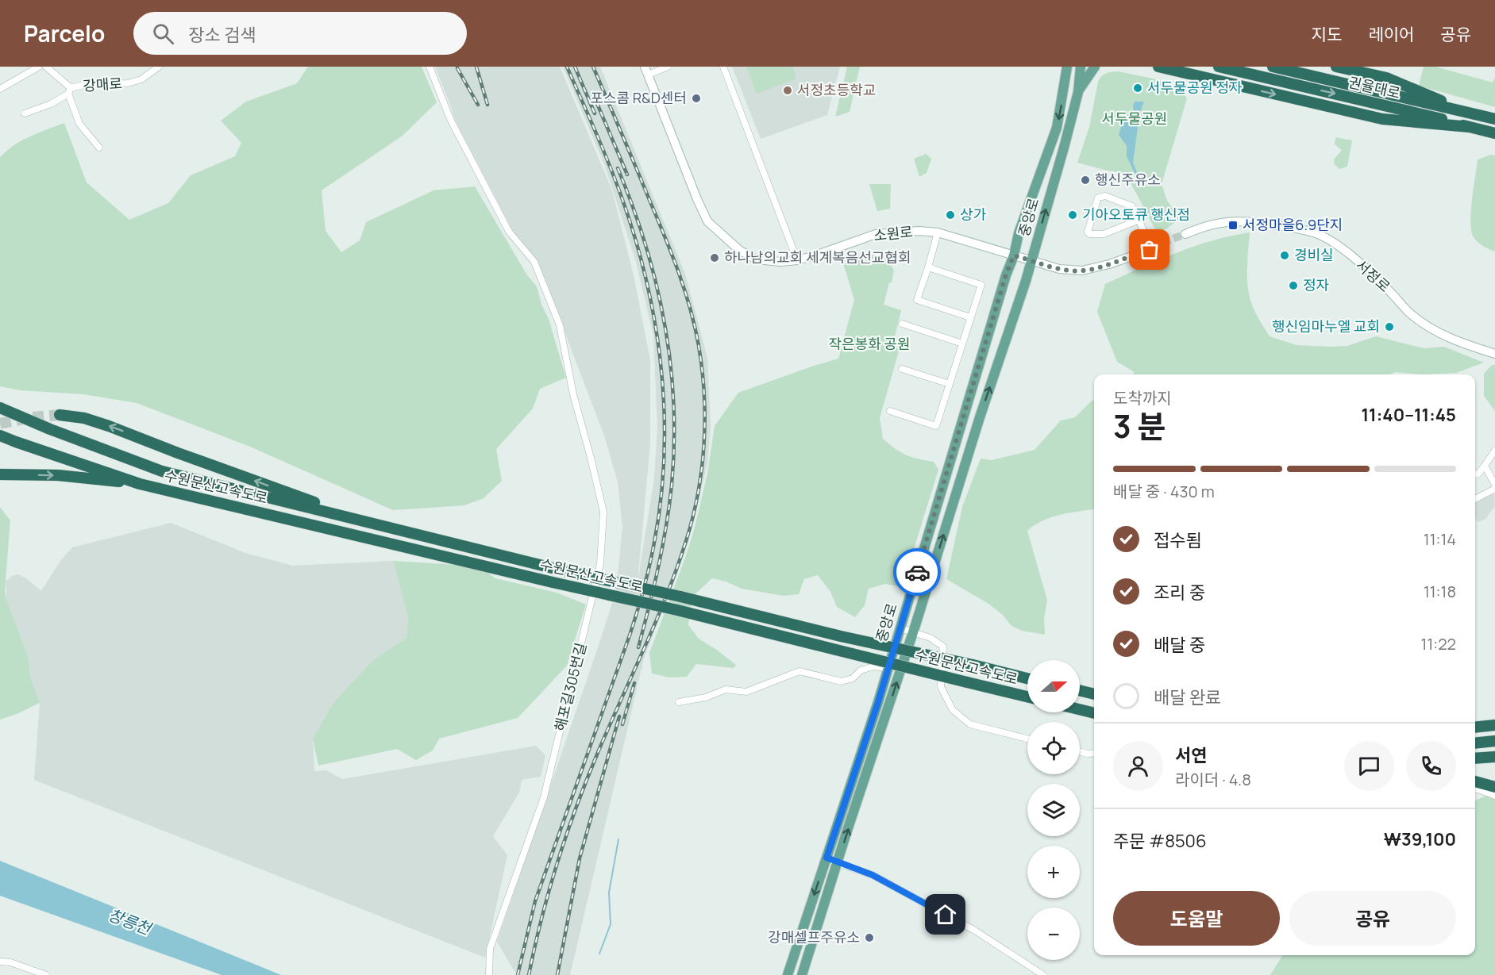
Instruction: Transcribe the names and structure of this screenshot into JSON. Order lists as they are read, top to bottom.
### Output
{
  "streets": {
    "highway": ["권율대로", "수원문산고속도로"],
    "main road": ["중앙로", "소원로", "서정로"],
    "street": ["강매로", "해포길305번길"]
  },
  "crossings": [
    ["중앙로", "소원로"]
  ],
  "water": ["창릉천"],
  "parks": ["서두물공원", "작은봉화 공원"],
  "places": {
    "other": [
      "서두물공원 정자",
      "서정초등학교",
      "포스콤 R&D센터",
      "행신주유소",
      "상가",
      "기아오토큐 행신점",
      "경비실",
      "하나남의교회 세계복음선교협회",
      "정자",
      "행신임마누엘 교회",
      "강매셀프주유소"
    ],
    "transit": ["서정마을6.9단지"]
  },
  "north": "right",
  "page": {
    "header": "Parcelo",
    "search": "장소 검색",
    "nav": ["지도", "레이어", "공유"],
    "heading": ["3 분", "도착까지", "11:40–11:45"],
    "panel": [
      "서연",
      "라이더 · 4.8",
      "주문 #8506",
      "₩39,100"
    ],
    "bar": "배달 중 · 430 m",
    "list": [
      ["접수됨", "11:14"],
      ["조리 중", "11:18"],
      ["배달 중", "11:22"],
      "배달 완료"
    ],
    "map_buttons": ["+", "−"],
    "buttons": ["도움말", "공유"]
  }
}
